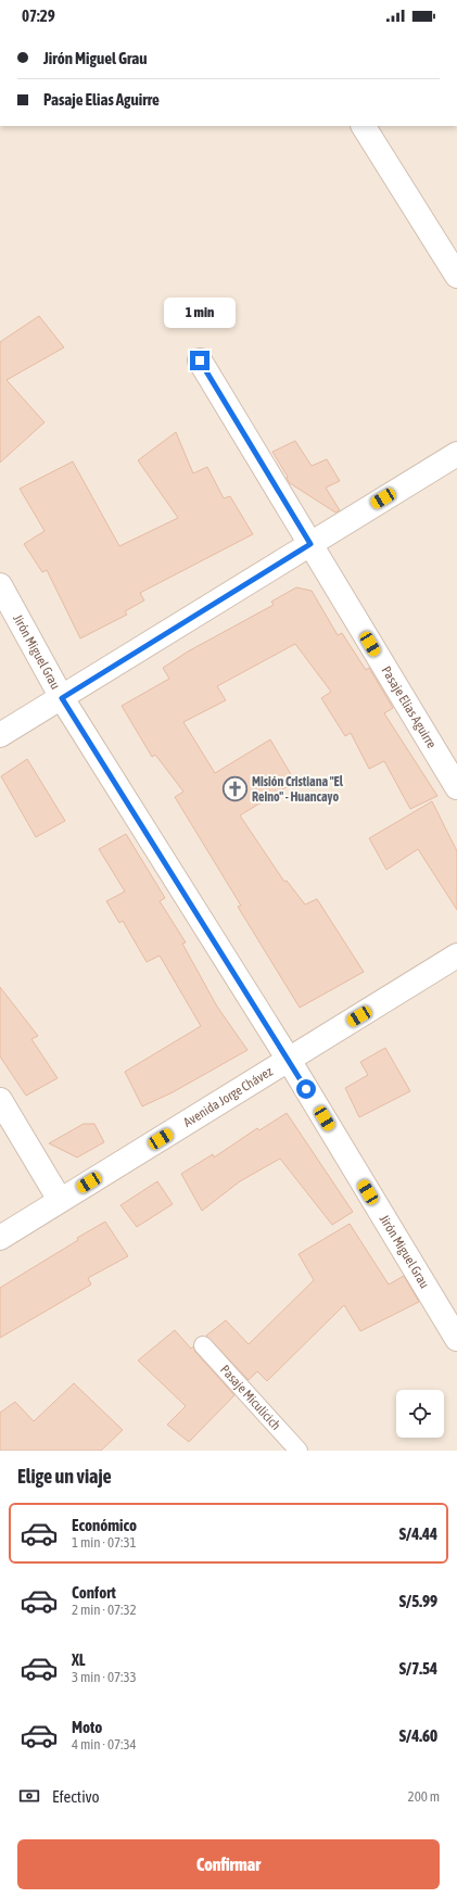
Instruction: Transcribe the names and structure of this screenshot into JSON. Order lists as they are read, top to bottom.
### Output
{
  "streets": {
    "street": ["Jirón Miguel Grau", "Pasaje Elias Aguirre", "Avenida Jorge Chávez"],
    "lane": ["Pasaje Miculicich"]
  },
  "crossings": [
    ["Jirón Miguel Grau", "Avenida Jorge Chávez"]
  ],
  "places": {
    "church": ["Misión Cristiana \"El Reino\" - Huancayo"]
  },
  "page": {
    "status": "07:29",
    "banner": ["Jirón Miguel Grau", "Pasaje Elias Aguirre"],
    "bubble": "1 min",
    "heading": "Elige un viaje",
    "list": [
      {
        "name": "Económico",
        "note": "1 min · 07:31",
        "value": "S/4.44"
      },
      {
        "name": "Confort",
        "note": "2 min · 07:32",
        "value": "S/5.99"
      },
      {
        "name": "XL",
        "note": "3 min · 07:33",
        "value": "S/7.54"
      },
      {
        "name": "Moto",
        "note": "4 min · 07:34",
        "value": "S/4.60"
      }
    ],
    "pay": ["Efectivo", "200 m"],
    "buttons": "Confirmar"
  }
}
